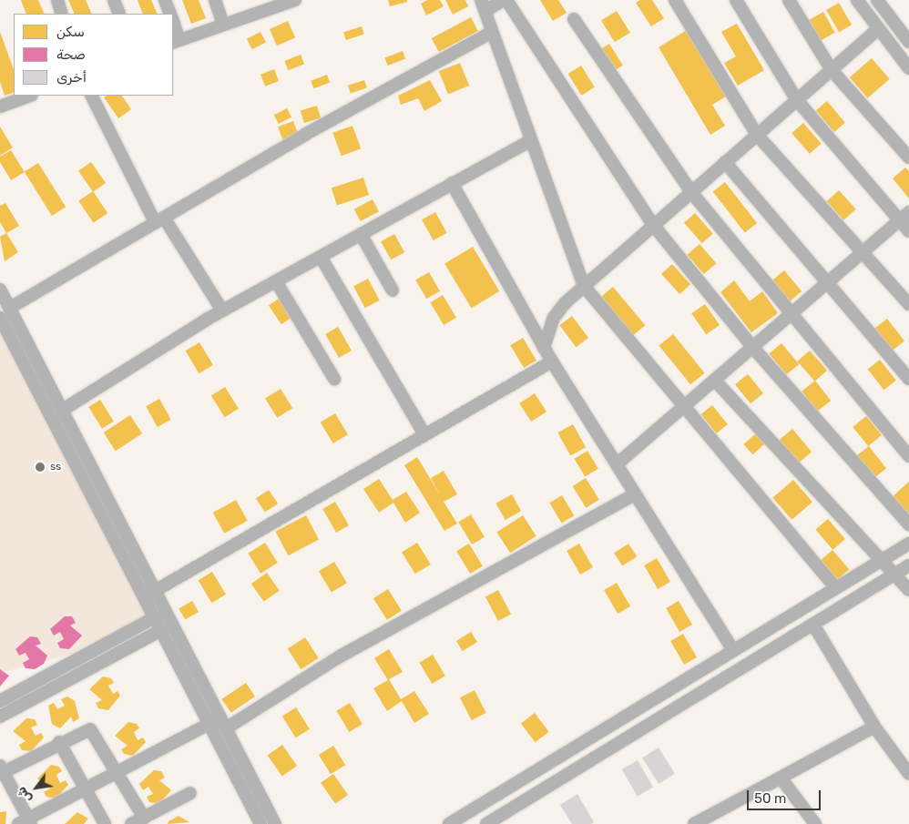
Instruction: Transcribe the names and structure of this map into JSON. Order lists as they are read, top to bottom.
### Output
{
  "places": ["ss"],
  "legend": ["سكن", "صحة", "أخرى"],
  "scale_bar": "50 m",
  "north": "bottom left"
}
